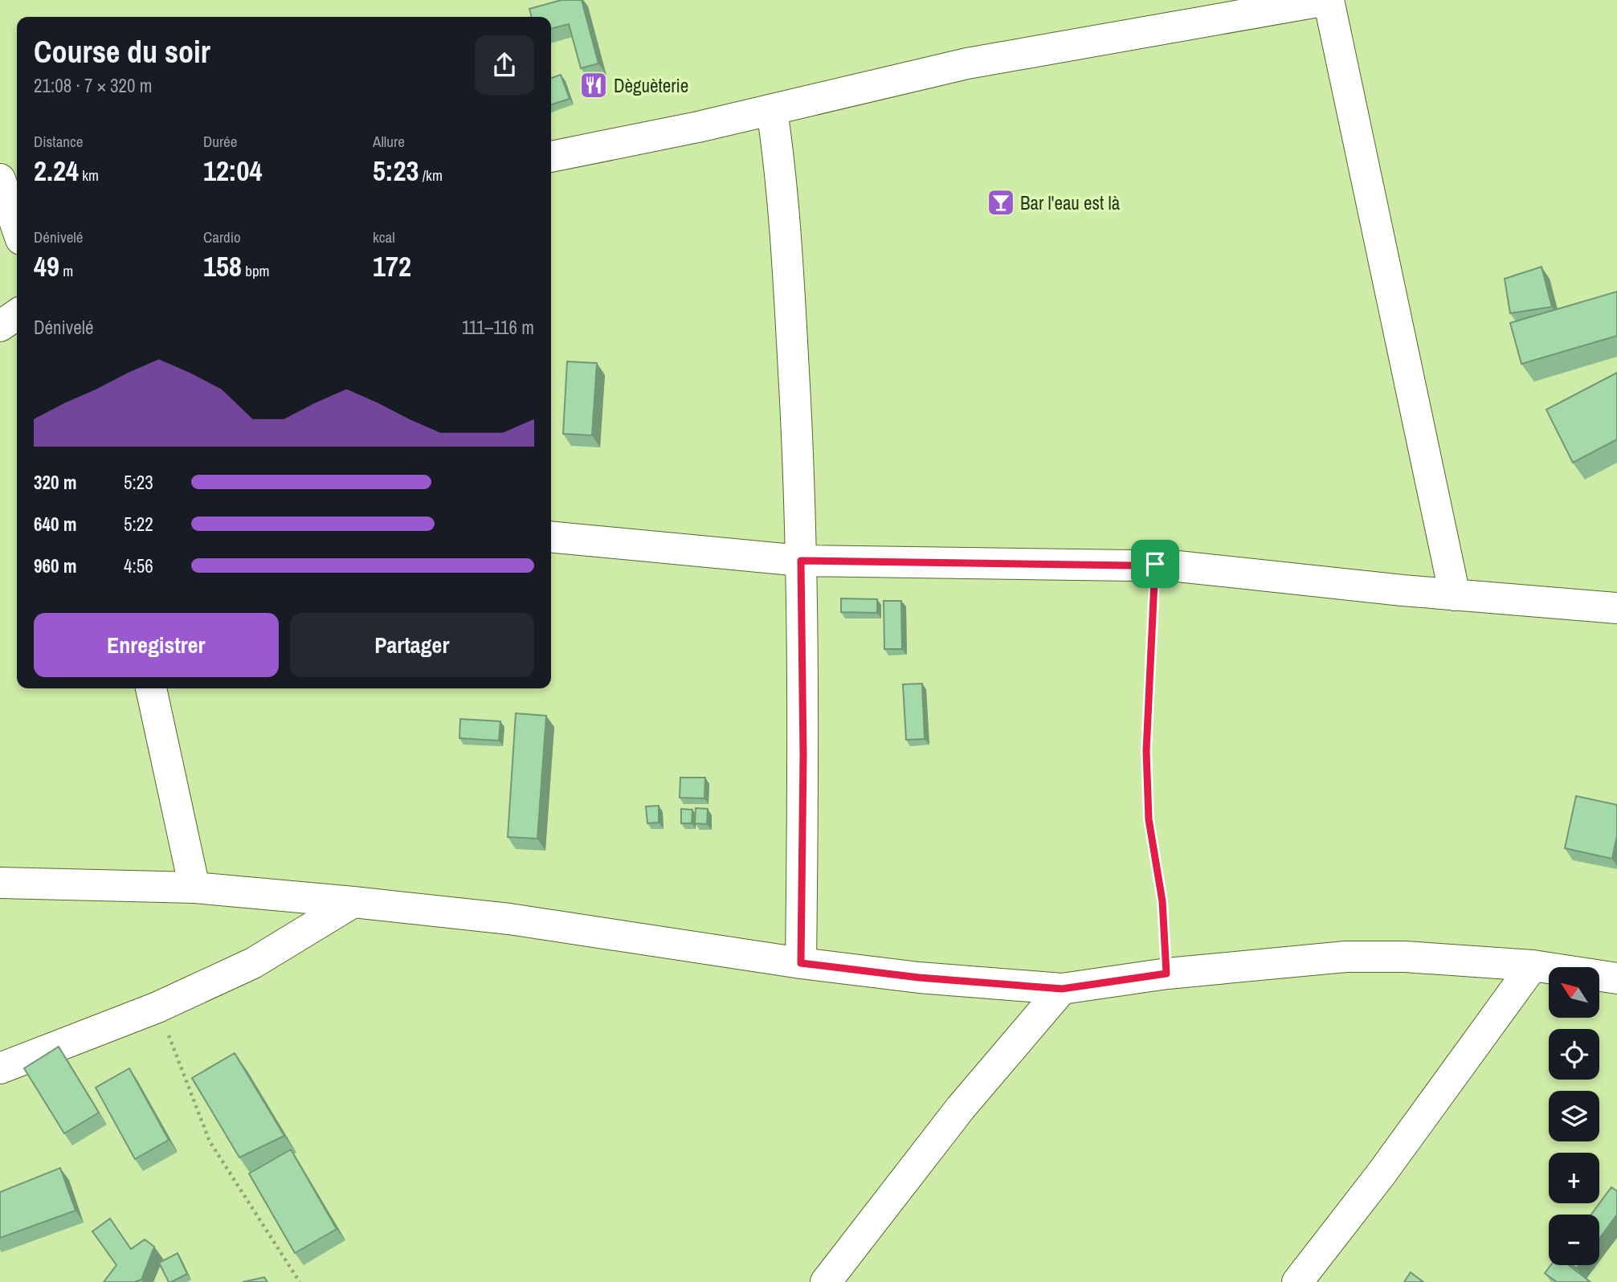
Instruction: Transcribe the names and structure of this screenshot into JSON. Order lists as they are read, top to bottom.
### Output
{
  "places": {
    "restaurant": ["Dèguèterie"],
    "bar": ["Bar l'eau est là"]
  },
  "north": "top left",
  "page": {
    "heading": ["Course du soir", "21:08 · 7 × 320 m"],
    "stats": [
      ["Distance", "2.24 km"],
      ["Durée", "12:04"],
      ["Allure", "5:23 /km"],
      ["Dénivelé", "49 m"],
      ["Cardio", "158 bpm"],
      ["kcal", "172"]
    ],
    "chart": ["Dénivelé", "111–116 m"],
    "list": [
      {
        "name": "320 m",
        "note": "5:23"
      },
      {
        "name": "640 m",
        "note": "5:22"
      },
      {
        "name": "960 m",
        "note": "4:56"
      }
    ],
    "buttons": ["Enregistrer", "Partager"],
    "map_buttons": ["+", "−"]
  }
}
